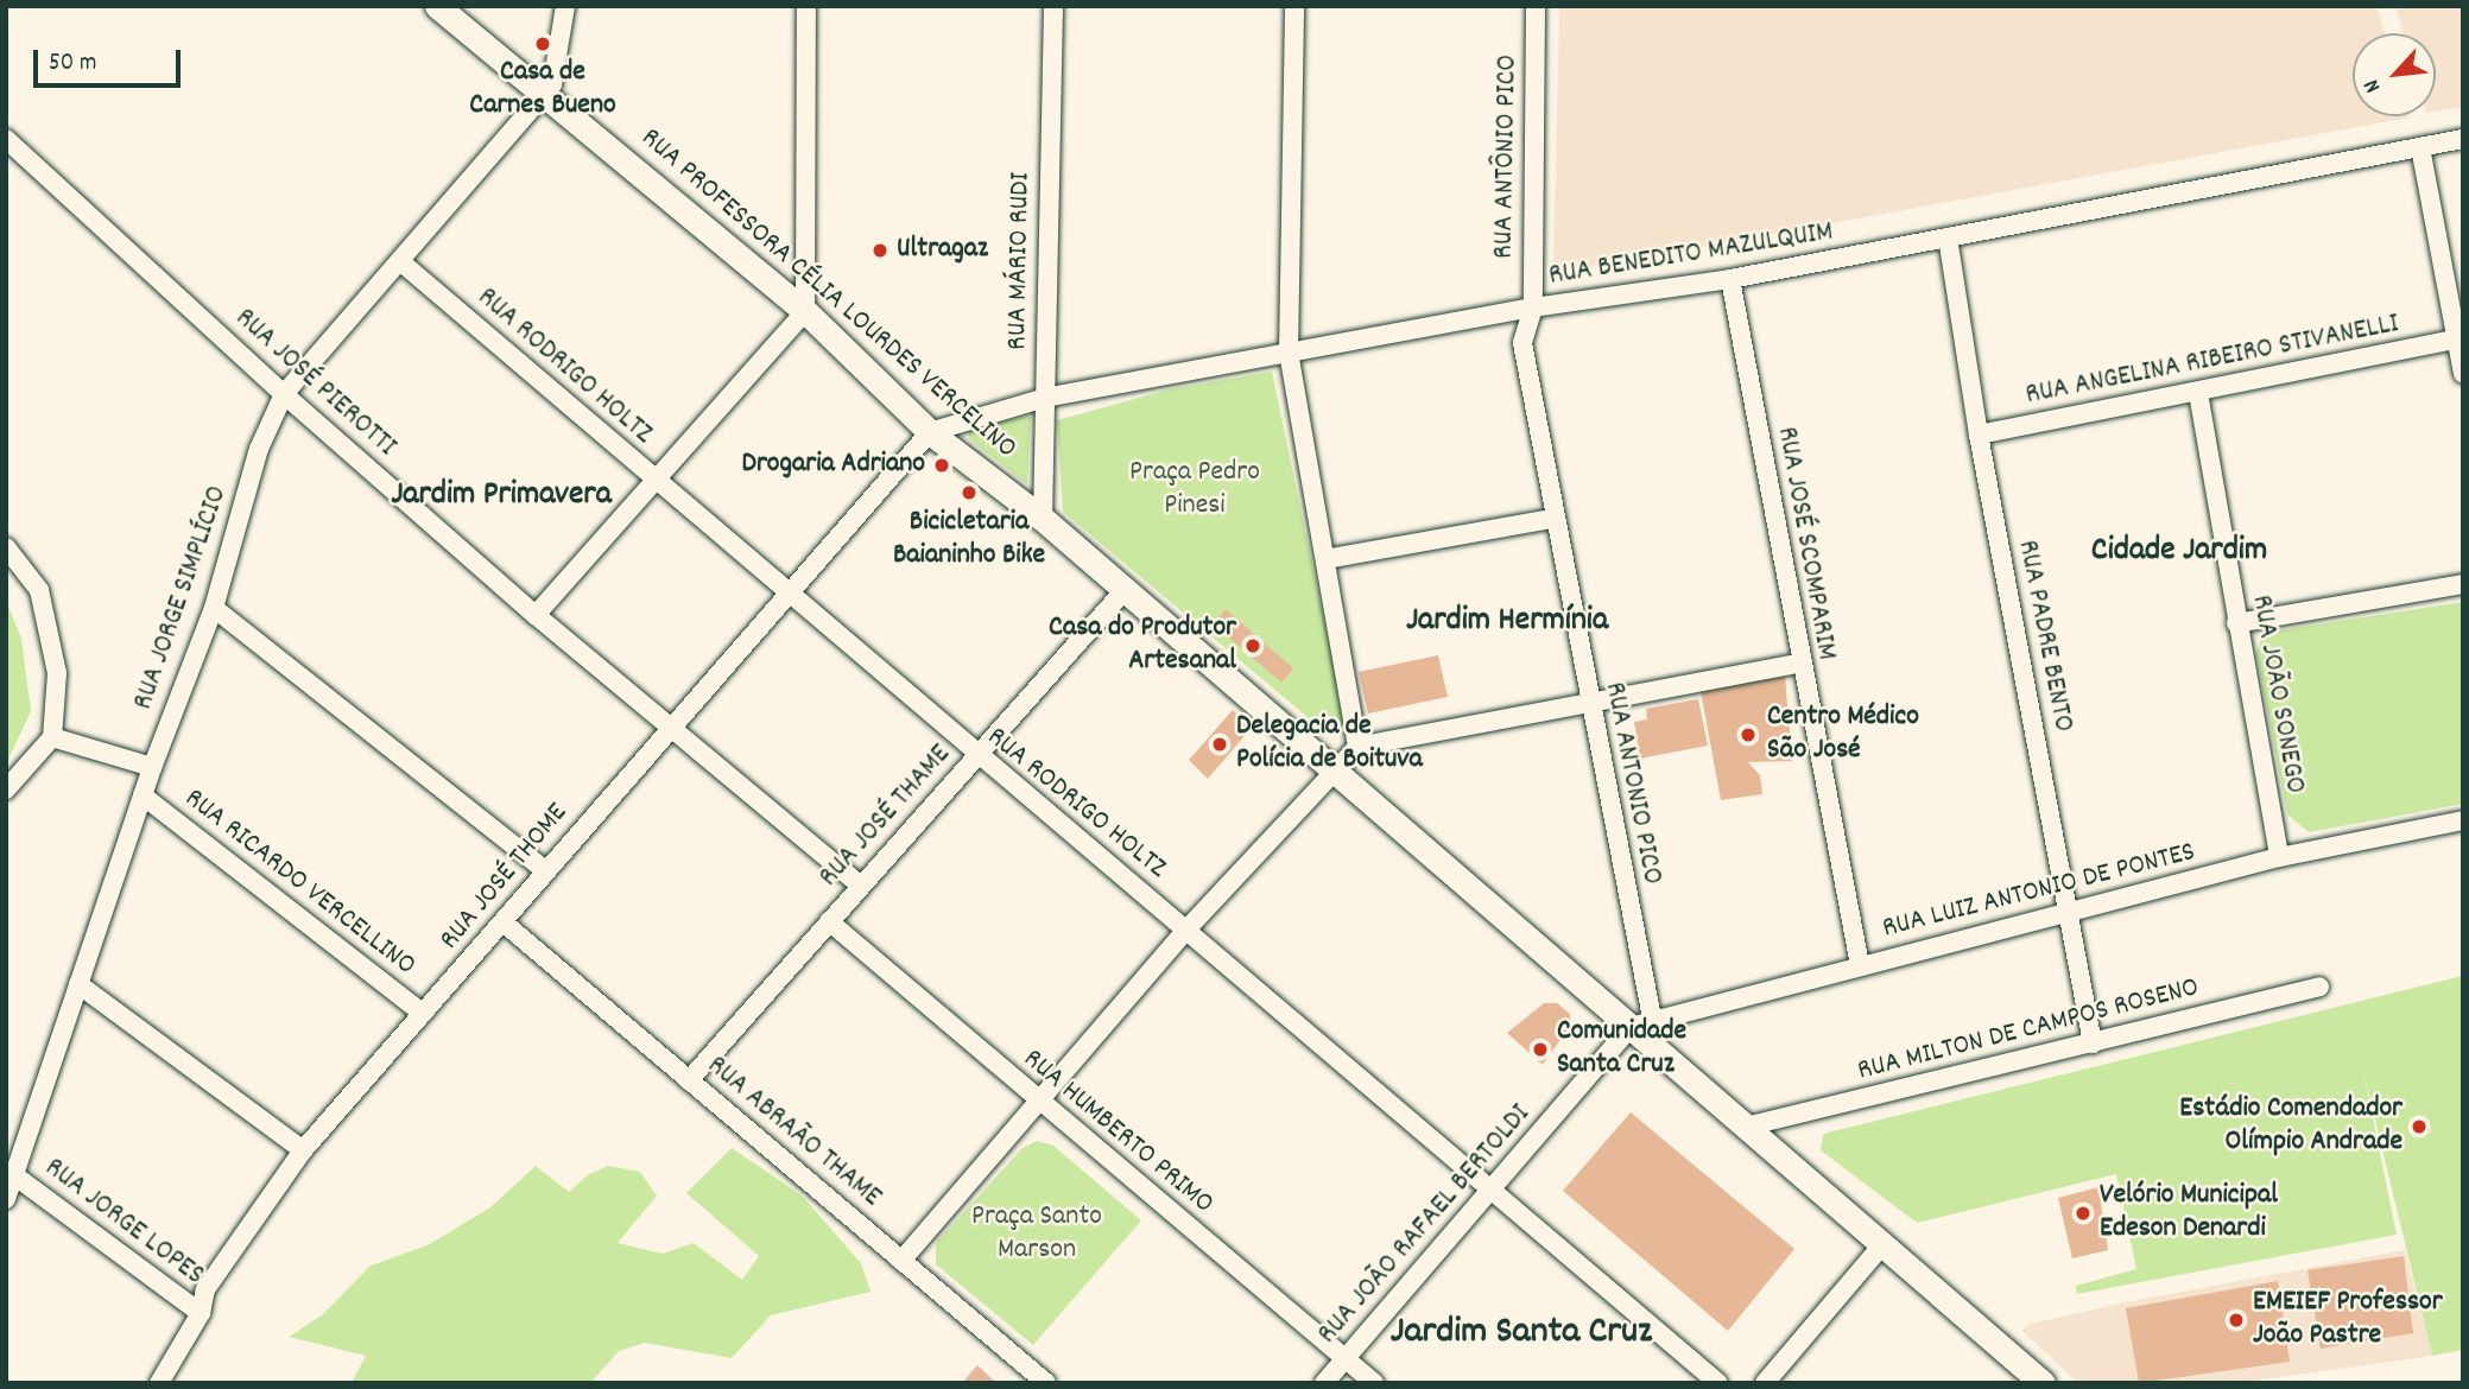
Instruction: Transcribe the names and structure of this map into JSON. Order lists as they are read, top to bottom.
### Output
{
  "streets": {
    "main road": ["RUA PROFESSORA CÉLIA LOURDES VERCELINO"],
    "street": [
      "RUA ANTÔNIO PICO",
      "RUA BENEDITO MAZULQUIM",
      "RUA MÁRIO RUDI",
      "RUA ANGELINA RIBEIRO STIVANELLI",
      "RUA RODRIGO HOLTZ",
      "RUA JOSÉ PIEROTTI",
      "RUA JOSÉ SCOMPARIM",
      "RUA JORGE SIMPLÍCIO",
      "RUA PADRE BENTO",
      "RUA JOÃO SONEGO",
      "RUA ANTONIO PICO",
      "RUA JOSÉ THAME",
      "RUA JOSÉ THOME",
      "RUA RICARDO VERCELLINO",
      "RUA LUIZ ANTONIO DE PONTES",
      "RUA MILTON DE CAMPOS ROSENO",
      "RUA ABRAÃO THAME",
      "RUA HUMBERTO PRIMO",
      "RUA JORGE LOPES",
      "RUA JOÃO RAFAEL BERTOLDI"
    ]
  },
  "crossings": [
    ["RUA ANTÔNIO PICO", "RUA BENEDITO MAZULQUIM"],
    ["RUA ANTÔNIO PICO", "RUA ANTONIO PICO"],
    ["RUA BENEDITO MAZULQUIM", "RUA MÁRIO RUDI"],
    ["RUA BENEDITO MAZULQUIM", "RUA PROFESSORA CÉLIA LOURDES VERCELINO"],
    ["RUA BENEDITO MAZULQUIM", "RUA JOSÉ SCOMPARIM"],
    ["RUA BENEDITO MAZULQUIM", "RUA PADRE BENTO"],
    ["RUA BENEDITO MAZULQUIM", "RUA ANTONIO PICO"],
    ["RUA BENEDITO MAZULQUIM", "RUA JOSÉ THOME"],
    ["RUA MÁRIO RUDI", "RUA PROFESSORA CÉLIA LOURDES VERCELINO"],
    ["RUA PROFESSORA CÉLIA LOURDES VERCELINO", "RUA JORGE SIMPLÍCIO"],
    ["RUA PROFESSORA CÉLIA LOURDES VERCELINO", "RUA ANTONIO PICO"],
    ["RUA PROFESSORA CÉLIA LOURDES VERCELINO", "RUA JOSÉ THAME"],
    ["RUA PROFESSORA CÉLIA LOURDES VERCELINO", "RUA JOSÉ THOME"],
    ["RUA PROFESSORA CÉLIA LOURDES VERCELINO", "RUA LUIZ ANTONIO DE PONTES"],
    ["RUA PROFESSORA CÉLIA LOURDES VERCELINO", "RUA MILTON DE CAMPOS ROSENO"],
    ["RUA PROFESSORA CÉLIA LOURDES VERCELINO", "RUA JOÃO RAFAEL BERTOLDI"],
    ["RUA ANGELINA RIBEIRO STIVANELLI", "RUA PADRE BENTO"],
    ["RUA ANGELINA RIBEIRO STIVANELLI", "RUA JOÃO SONEGO"],
    ["RUA RODRIGO HOLTZ", "RUA JORGE SIMPLÍCIO"],
    ["RUA RODRIGO HOLTZ", "RUA JOSÉ THAME"],
    ["RUA RODRIGO HOLTZ", "RUA JOSÉ THOME"],
    ["RUA RODRIGO HOLTZ", "RUA JOÃO RAFAEL BERTOLDI"],
    ["RUA JOSÉ PIEROTTI", "RUA JORGE SIMPLÍCIO"],
    ["RUA JOSÉ PIEROTTI", "RUA JOSÉ THAME"],
    ["RUA JOSÉ PIEROTTI", "RUA JOSÉ THOME"],
    ["RUA JOSÉ SCOMPARIM", "RUA LUIZ ANTONIO DE PONTES"],
    ["RUA JORGE SIMPLÍCIO", "RUA RICARDO VERCELLINO"],
    ["RUA JORGE SIMPLÍCIO", "RUA JORGE LOPES"],
    ["RUA PADRE BENTO", "RUA LUIZ ANTONIO DE PONTES"],
    ["RUA PADRE BENTO", "RUA MILTON DE CAMPOS ROSENO"],
    ["RUA JOÃO SONEGO", "RUA LUIZ ANTONIO DE PONTES"],
    ["RUA ANTONIO PICO", "RUA LUIZ ANTONIO DE PONTES"],
    ["RUA ANTONIO PICO", "RUA JOÃO RAFAEL BERTOLDI"],
    ["RUA JOSÉ THAME", "RUA ABRAÃO THAME"],
    ["RUA JOSÉ THAME", "RUA HUMBERTO PRIMO"],
    ["RUA JOSÉ THOME", "RUA RICARDO VERCELLINO"],
    ["RUA JOSÉ THOME", "RUA ABRAÃO THAME"],
    ["RUA JOSÉ THOME", "RUA JORGE LOPES"],
    ["RUA LUIZ ANTONIO DE PONTES", "RUA JOÃO RAFAEL BERTOLDI"],
    ["RUA HUMBERTO PRIMO", "RUA JOÃO RAFAEL BERTOLDI"]
  ],
  "districts": [
    "Jardim Primavera",
    "Cidade Jardim",
    "Jardim Hermínia",
    "Jardim Santa Cruz"
  ],
  "parks": ["Praça Pedro Pinesi", "Praça Santo Marson"],
  "places": [
    "Casa de Carnes Bueno",
    "Ultragaz",
    "Drogaria Adriano",
    "Bicicletaria Baianinho Bike",
    "Casa do Produtor Artesanal",
    "Centro Médico São José",
    "Delegacia de Polícia de Boituva",
    "Comunidade Santa Cruz",
    "Estádio Comendador Olímpio Andrade",
    "Velório Municipal Edeson Denardi",
    "EMEIEF Professor João Pastre"
  ],
  "scale_bar": "50 m",
  "north": "bottom left"
}
